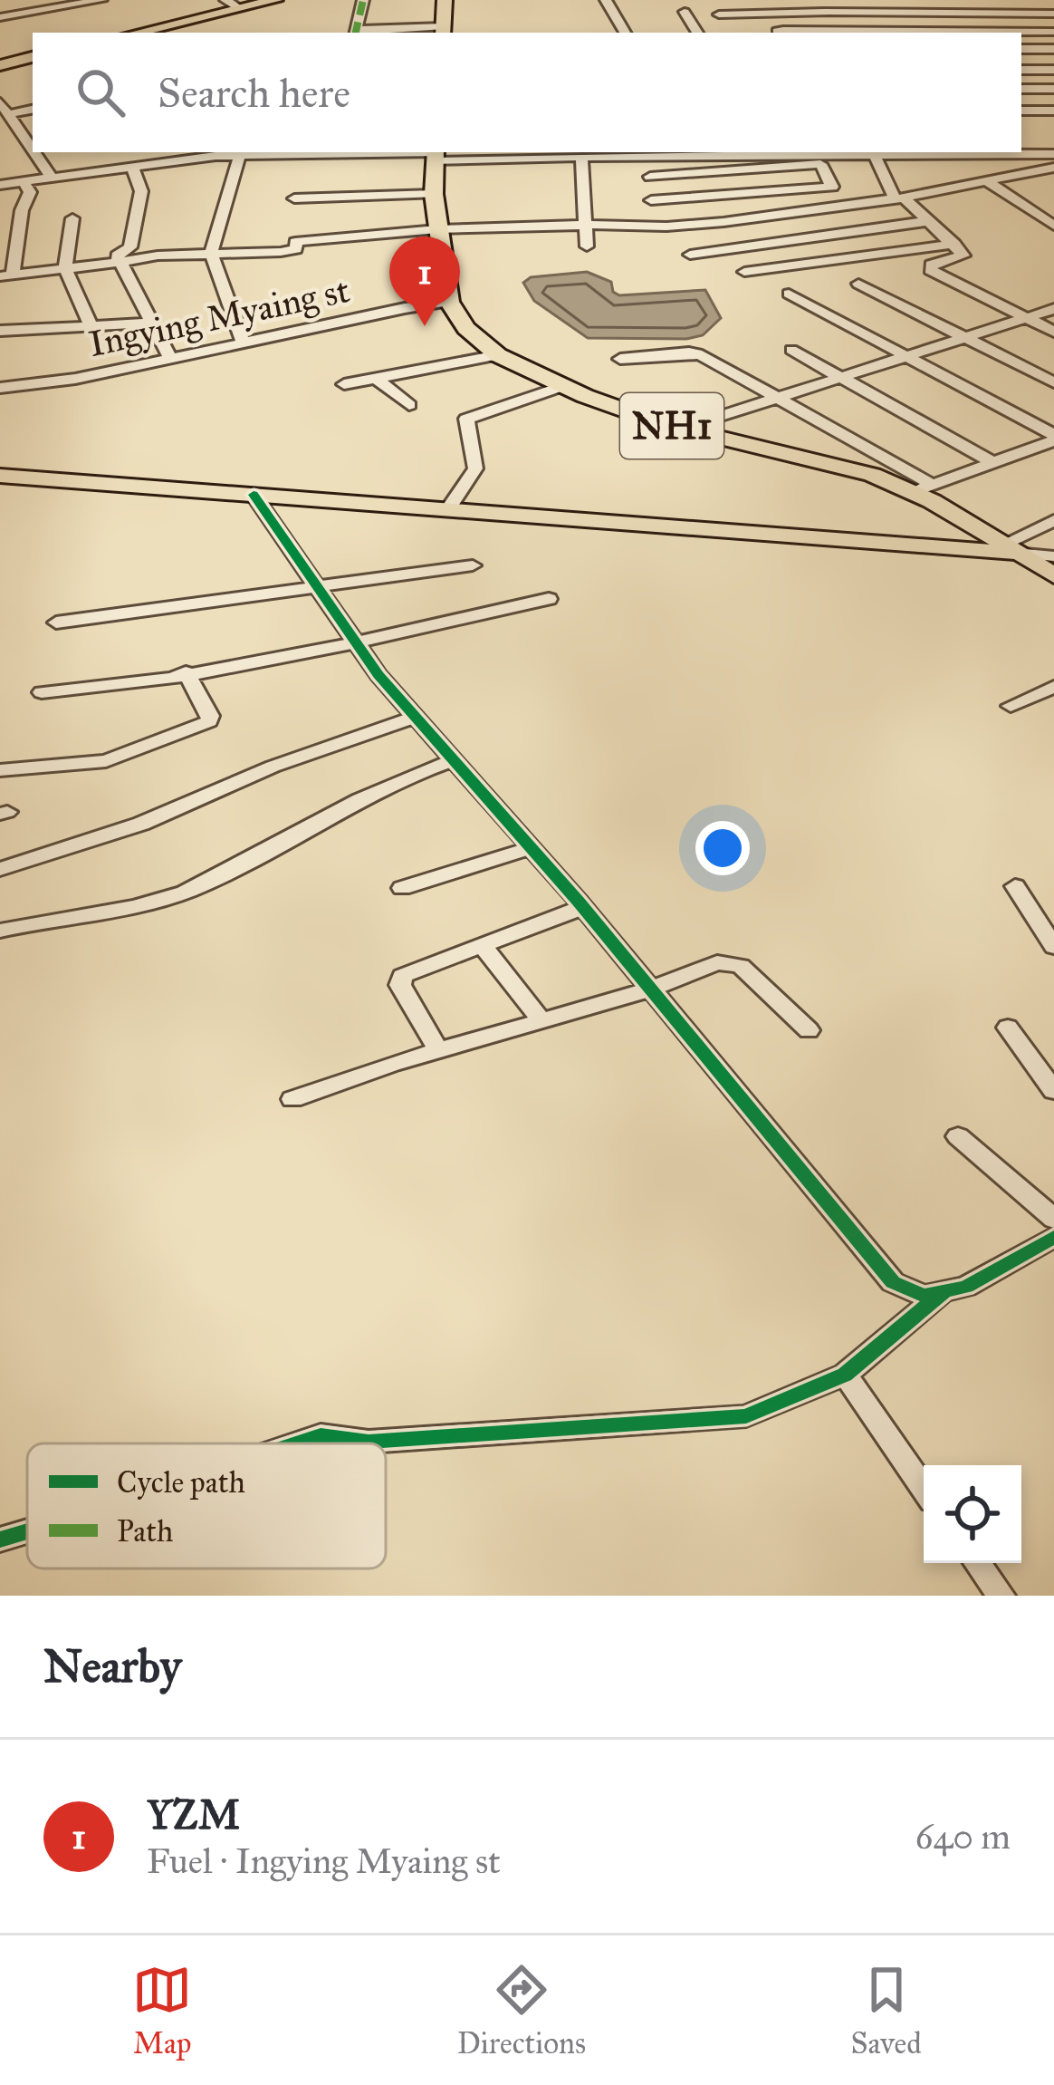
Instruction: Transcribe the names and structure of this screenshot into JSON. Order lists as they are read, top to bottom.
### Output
{
  "streets": {
    "highway": ["NH1"],
    "street": ["Ingying Myaing st"]
  },
  "crossings": [
    ["Ingying Myaing st", "NH1"]
  ],
  "legend": ["Cycle path", "Path"],
  "page": {
    "search": "Search here",
    "pins": "1",
    "heading": "Nearby",
    "list": [
      {
        "mark": "1",
        "name": "YZM",
        "note": "Fuel · Ingying Myaing st",
        "value": "640 m"
      }
    ],
    "nav": ["Map", "Directions", "Saved"]
  }
}
